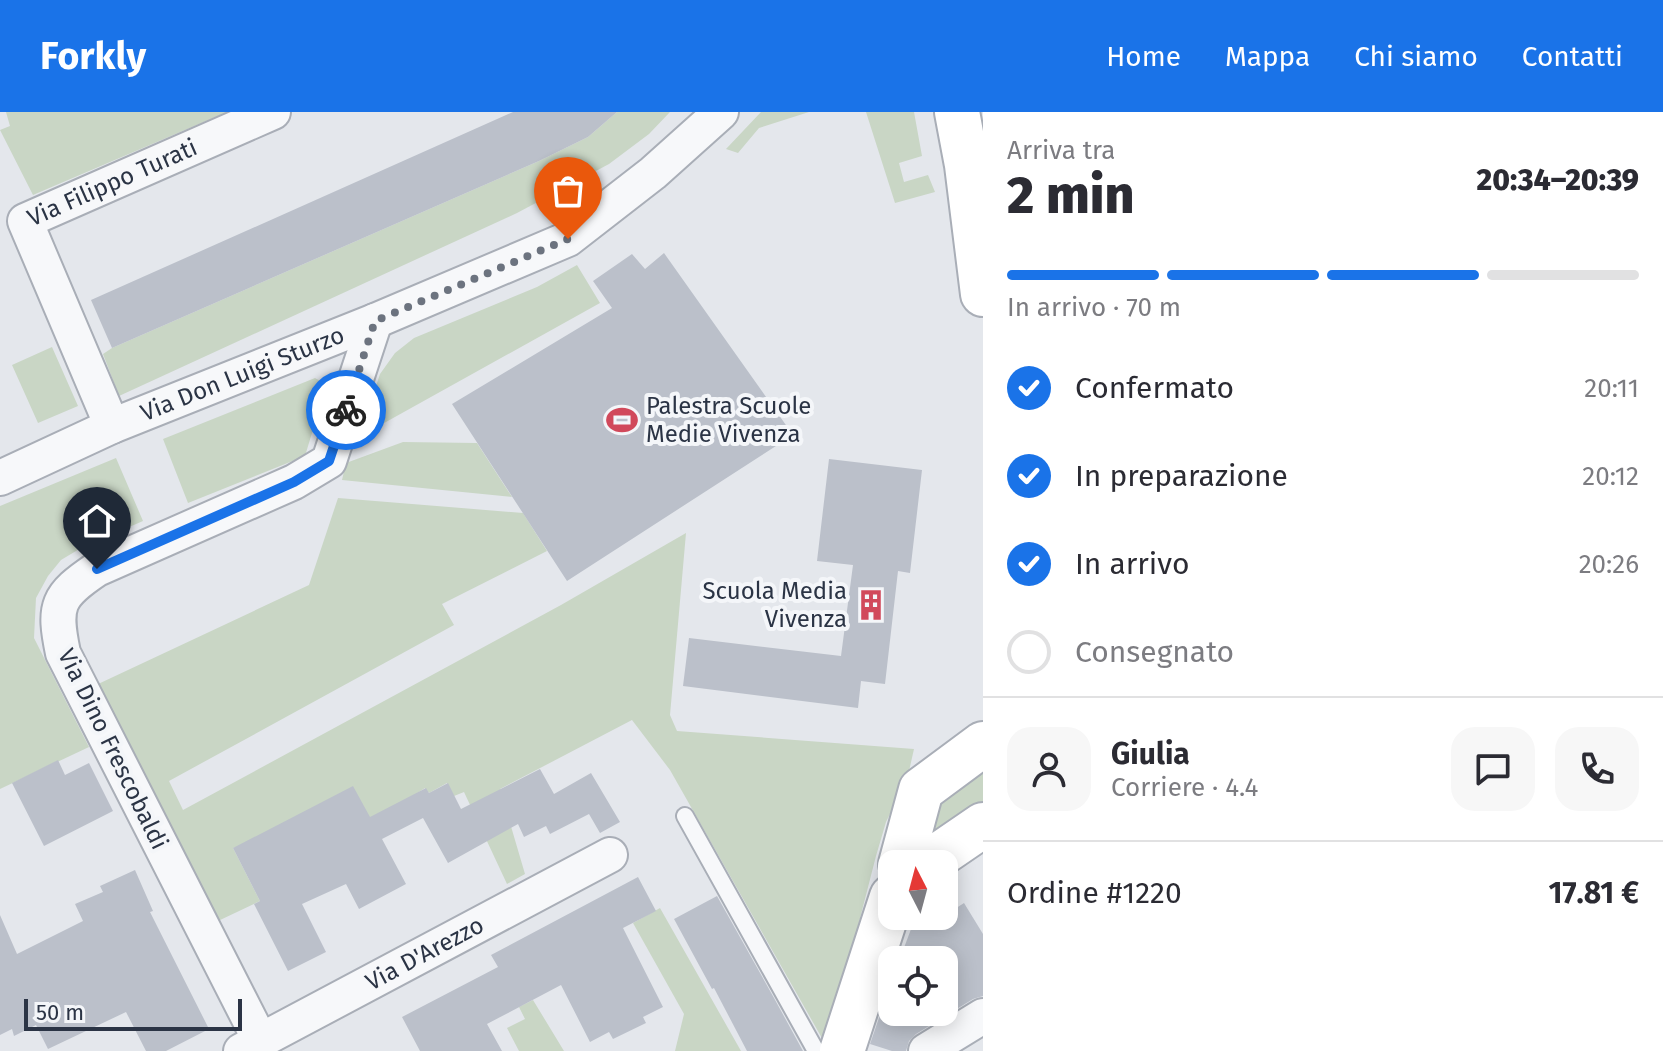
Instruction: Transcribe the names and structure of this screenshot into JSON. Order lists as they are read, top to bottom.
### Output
{
  "streets": {
    "street": [
      "Via Filippo Turati",
      "Via Don Luigi Sturzo",
      "Via Dino Frescobaldi",
      "Via D'Arezzo"
    ]
  },
  "crossings": [
    ["Via Filippo Turati", "Via Don Luigi Sturzo"],
    ["Via Don Luigi Sturzo", "Via Dino Frescobaldi"],
    ["Via Dino Frescobaldi", "Via D'Arezzo"]
  ],
  "places": {
    "sports": ["Palestra Scuole Medie Vivenza"],
    "building": ["Scuola Media Vivenza"]
  },
  "scale_bar": "50 m",
  "north": "top",
  "page": {
    "header": "Forkly",
    "nav": [
      "Home",
      "Mappa",
      "Chi siamo",
      "Contatti"
    ],
    "heading": ["2 min", "Arriva tra", "20:34–20:39"],
    "panel": [
      "Giulia",
      "Corriere · 4.4",
      "Ordine #1220",
      "17.81 €"
    ],
    "bar": "In arrivo · 70 m",
    "list": [
      ["Confermato", "20:11"],
      ["In preparazione", "20:12"],
      ["In arrivo", "20:26"],
      "Consegnato"
    ],
    "scale": "50 m"
  }
}
